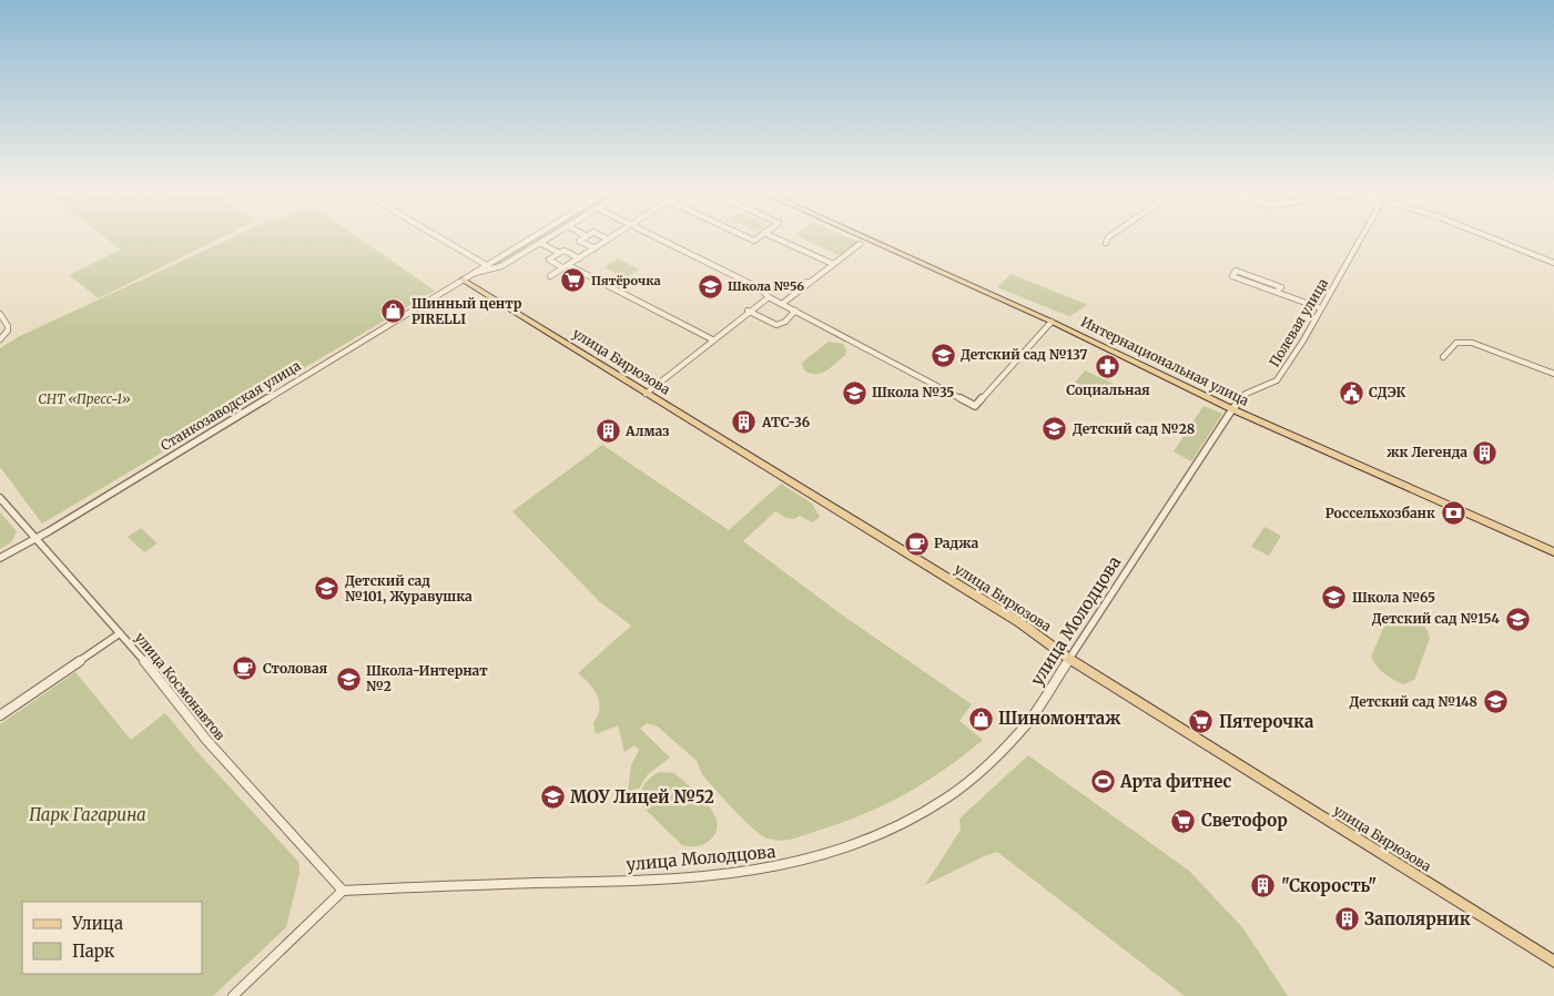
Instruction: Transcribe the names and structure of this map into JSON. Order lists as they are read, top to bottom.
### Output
{
  "streets": {
    "main road": ["улица Бирюзова", "Интернациональная улица"],
    "street": [
      "Полевая улица",
      "Станкозаводская улица",
      "улица Молодцова",
      "улица Космонавтов"
    ]
  },
  "crossings": [
    ["Полевая улица", "Интернациональная улица"],
    ["Полевая улица", "улица Молодцова"],
    ["улица Бирюзова", "Станкозаводская улица"],
    ["улица Бирюзова", "улица Молодцова"],
    ["Интернациональная улица", "улица Молодцова"],
    ["Станкозаводская улица", "улица Космонавтов"],
    ["улица Молодцова", "улица Космонавтов"]
  ],
  "parks": ["СНТ «Пресс-1»", "Парк Гагарина"],
  "places": {
    "supermarket": ["Пятёрочка", "Пятерочка", "Светофор"],
    "school or university": [
      "Школа №56",
      "Детский сад №137",
      "Школа №35",
      "Детский сад №28",
      "Детский сад №101, Журавушка",
      "Школа №65",
      "Детский сад №154",
      "Школа-Интернат №2",
      "Детский сад №148",
      "МОУ Лицей №52"
    ],
    "shop": ["Шинный центр PIRELLI", "Шиномонтаж"],
    "pharmacy": ["Социальная"],
    "public building": ["СДЭК"],
    "building": [
      "АТС-36",
      "Алмаз",
      "жк Легенда",
      "\"Скорость\"",
      "Заполярник"
    ],
    "bank": ["Россельхозбанк"],
    "cafe": ["Раджа", "Столовая"],
    "sports": ["Арта фитнес"]
  },
  "legend": ["Улица", "Парк"]
}
